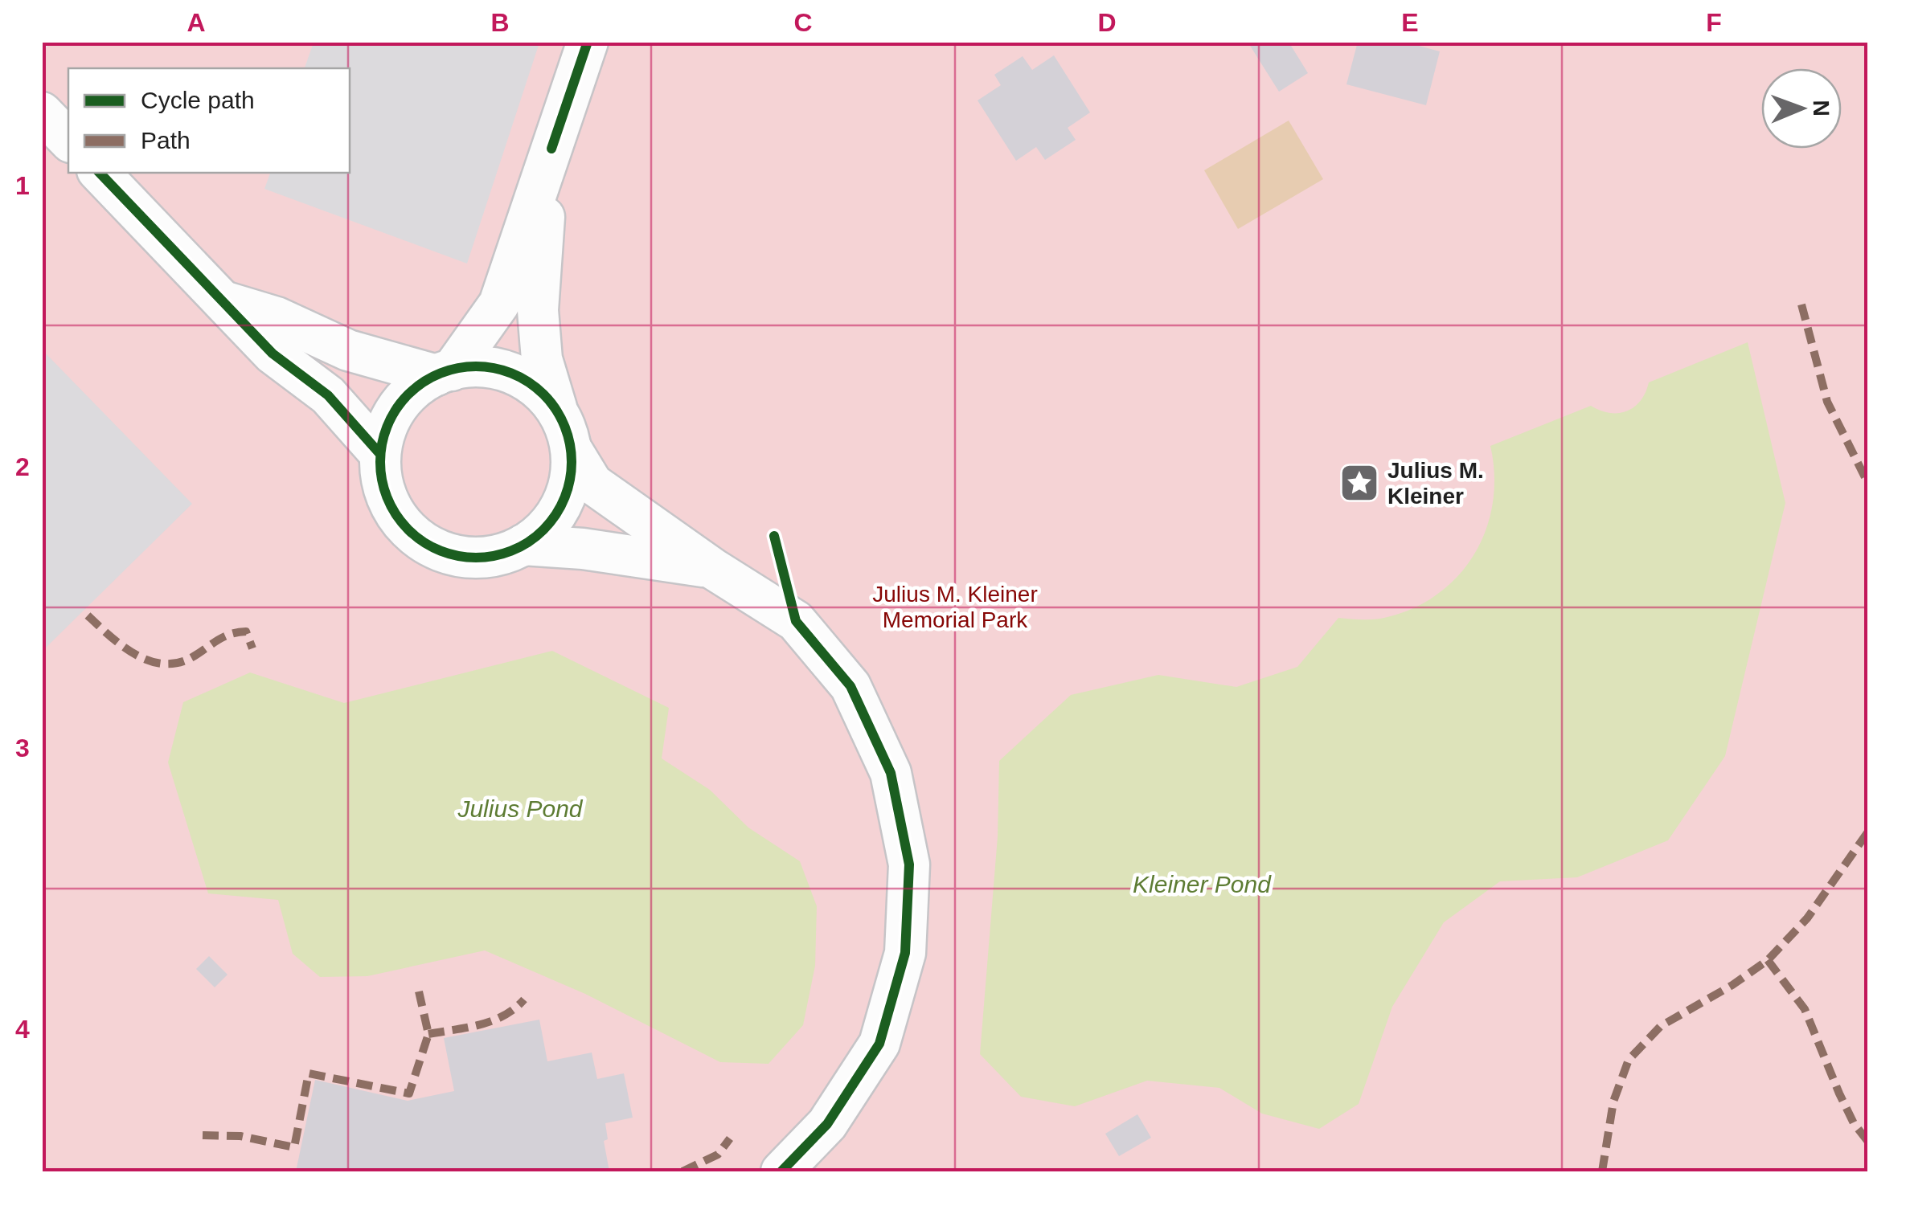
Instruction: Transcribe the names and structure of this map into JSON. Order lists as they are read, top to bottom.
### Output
{
  "water": ["Julius Pond", "Kleiner Pond"],
  "parks": ["Julius M. Kleiner Memorial Park"],
  "places": {
    "place": ["Julius M. Kleiner"]
  },
  "legend": ["Cycle path", "Path"],
  "north": "right",
  "grid": {
    "columns": [
      "A",
      "B",
      "C",
      "D",
      "E",
      "F"
    ],
    "rows": [
      "1",
      "2",
      "3",
      "4"
    ]
  }
}
